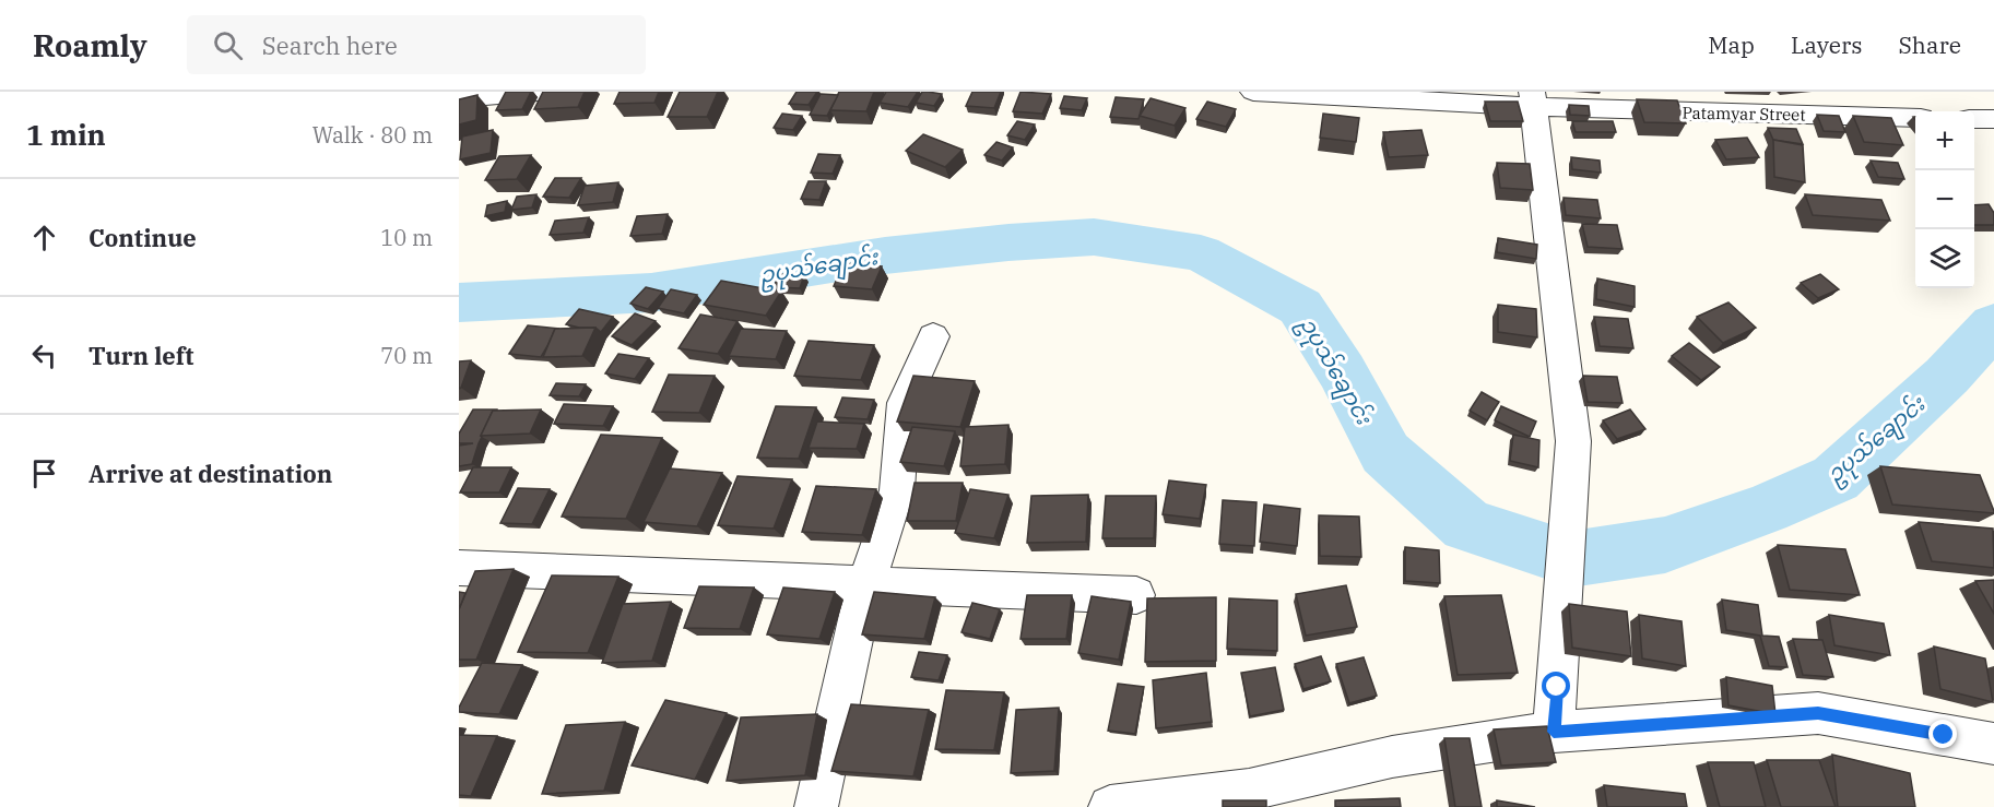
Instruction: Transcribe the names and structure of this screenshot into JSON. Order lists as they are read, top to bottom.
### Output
{
  "streets": {
    "street": ["Patamyar Street"]
  },
  "water": ["ဥပုသ်ချောင်း"],
  "page": {
    "header": "Roamly",
    "search": "Search here",
    "nav": ["Map", "Layers", "Share"],
    "heading": ["1 min", "Walk · 80 m"],
    "map_buttons": ["+", "−"],
    "list": [
      ["Continue", "10 m"],
      ["Turn left", "70 m"],
      "Arrive at destination"
    ]
  }
}
